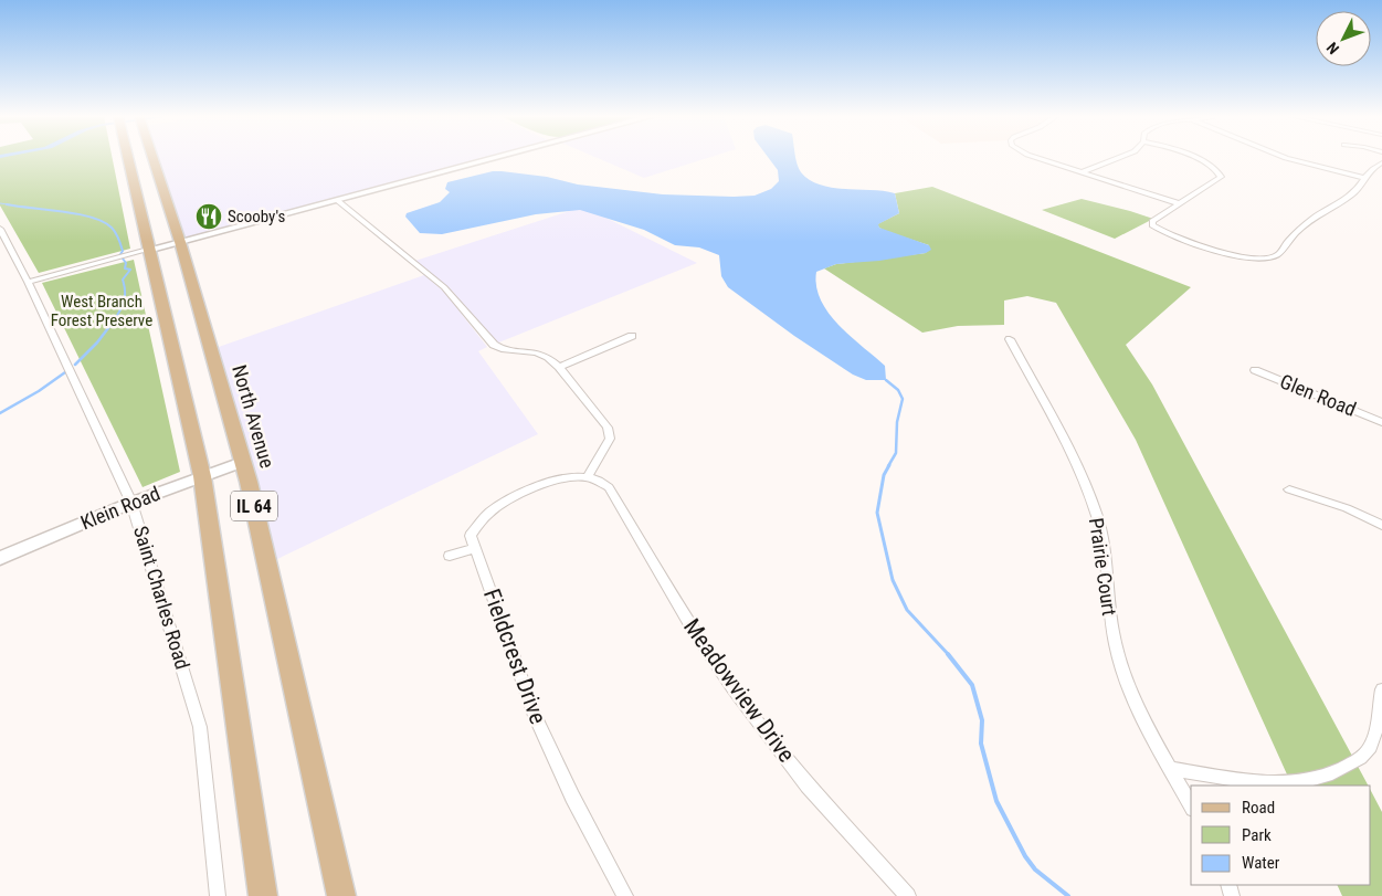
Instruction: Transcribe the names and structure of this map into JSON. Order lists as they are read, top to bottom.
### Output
{
  "streets": {
    "main road": ["North Avenue", "IL 64"],
    "street": [
      "Glen Road",
      "Klein Road",
      "Prairie Court",
      "Saint Charles Road",
      "Fieldcrest Drive",
      "Meadowview Drive"
    ]
  },
  "crossings": [
    ["North Avenue", "Klein Road"],
    ["IL 64", "Klein Road"],
    ["Klein Road", "Saint Charles Road"],
    ["Fieldcrest Drive", "Meadowview Drive"]
  ],
  "parks": ["West Branch Forest Preserve"],
  "places": {
    "restaurant": ["Scooby's"]
  },
  "legend": ["Road", "Park", "Water"],
  "north": "bottom left"
}
